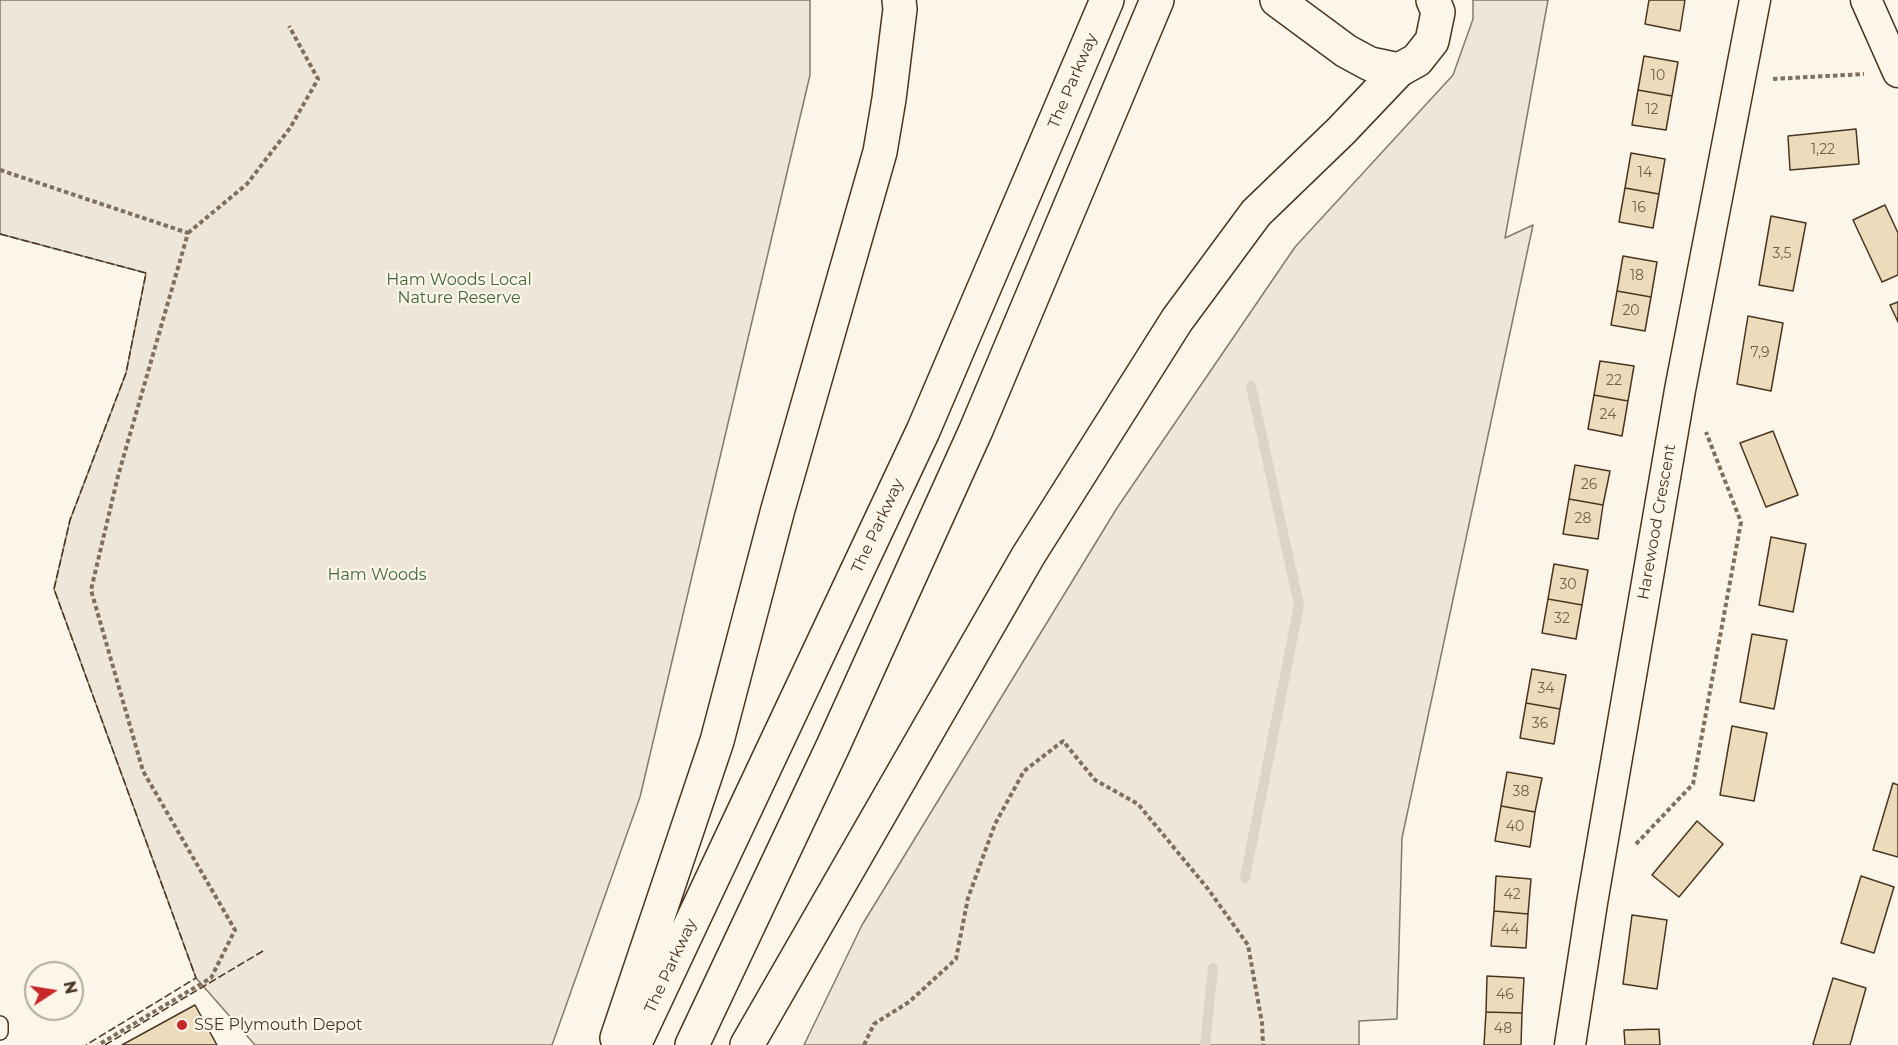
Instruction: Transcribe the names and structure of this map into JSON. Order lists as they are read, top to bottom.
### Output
{
  "streets": {
    "main road": ["The Parkway"],
    "street": ["Harewood Crescent"]
  },
  "parks": ["Ham Woods Local Nature Reserve", "Ham Woods"],
  "places": ["SSE Plymouth Depot"],
  "house_numbers": [
    "10",
    "12",
    "1,22",
    "14",
    "16",
    "3,5",
    "18",
    "20",
    "7,9",
    "22",
    "24",
    "26",
    "28",
    "30",
    "32",
    "34",
    "36",
    "38",
    "40",
    "42",
    "44",
    "46",
    "48"
  ],
  "north": "right"
}
